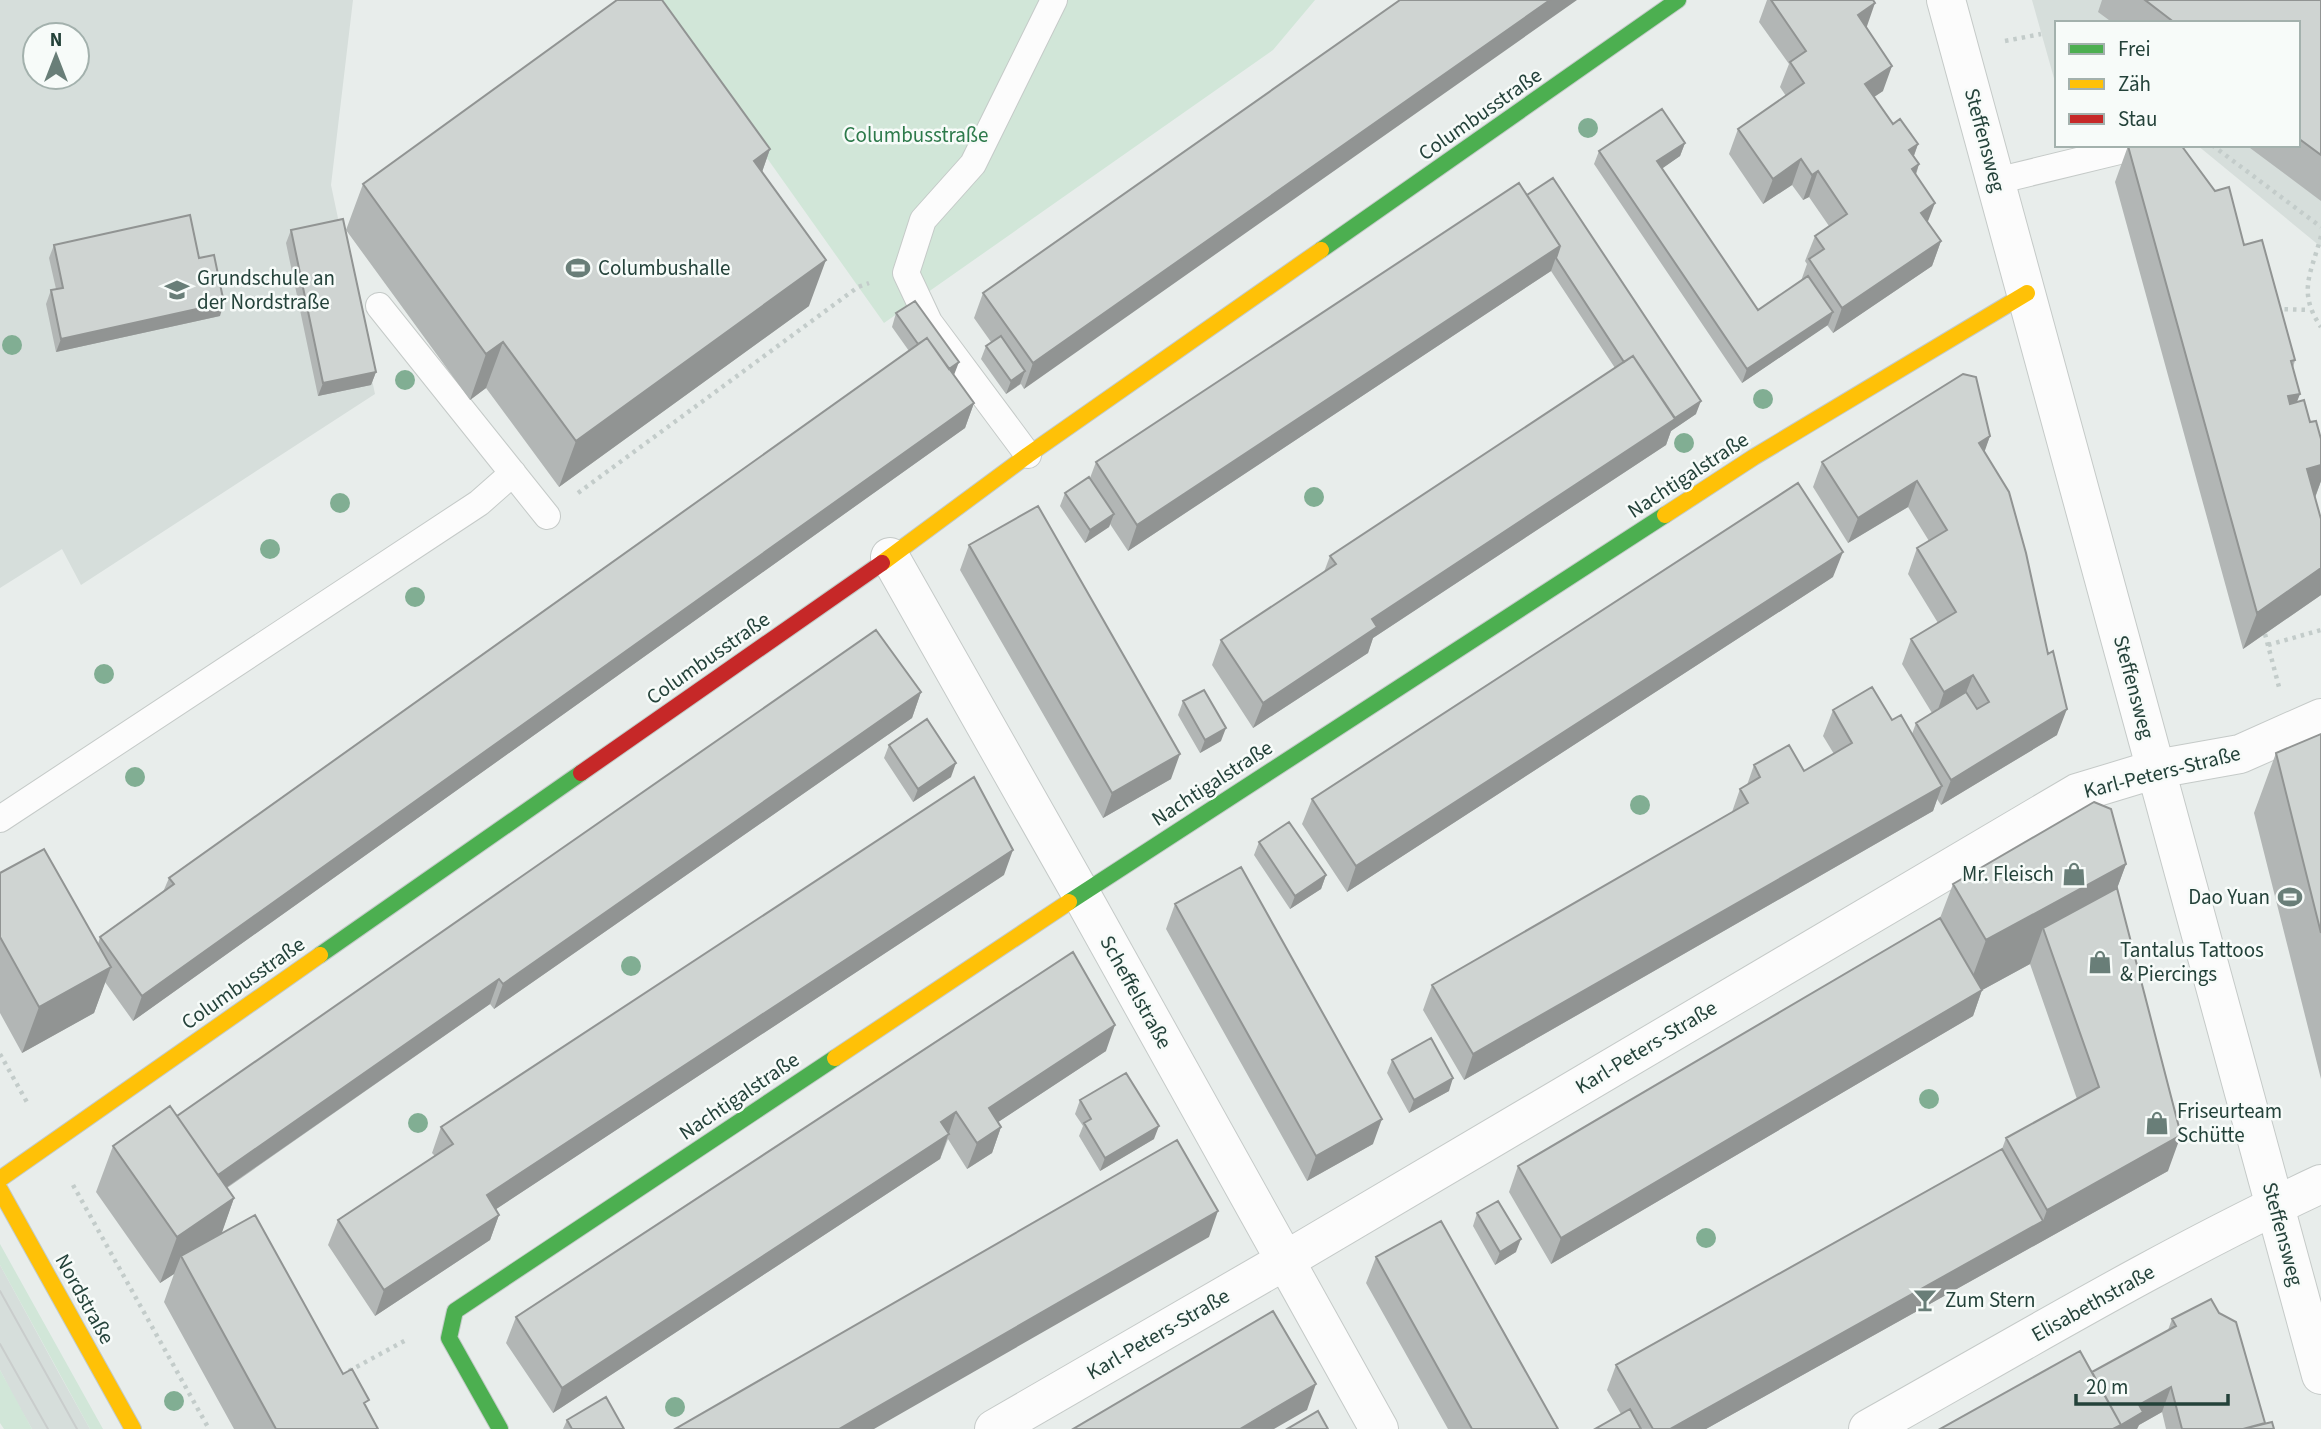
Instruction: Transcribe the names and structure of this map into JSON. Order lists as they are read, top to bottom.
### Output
{
  "streets": {
    "street": [
      "Columbusstraße",
      "Steffensweg",
      "Nachtigalstraße",
      "Karl-Peters-Straße",
      "Scheffelstraße",
      "Nordstraße",
      "Elisabethstraße"
    ]
  },
  "crossings": [
    ["Columbusstraße", "Scheffelstraße"],
    ["Steffensweg", "Nachtigalstraße"],
    ["Steffensweg", "Karl-Peters-Straße"],
    ["Steffensweg", "Elisabethstraße"],
    ["Nachtigalstraße", "Scheffelstraße"],
    ["Karl-Peters-Straße", "Scheffelstraße"]
  ],
  "parks": ["Columbusstraße"],
  "places": {
    "sports": ["Columbushalle", "Dao Yuan"],
    "school or university": ["Grundschule an der Nordstraße"],
    "shop": ["Mr. Fleisch", "Tantalus Tattoos & Piercings", "Friseurteam Schütte"],
    "bar": ["Zum Stern"]
  },
  "legend": ["Frei", "Zäh", "Stau"],
  "scale_bar": "20 m",
  "north": "top"
}
